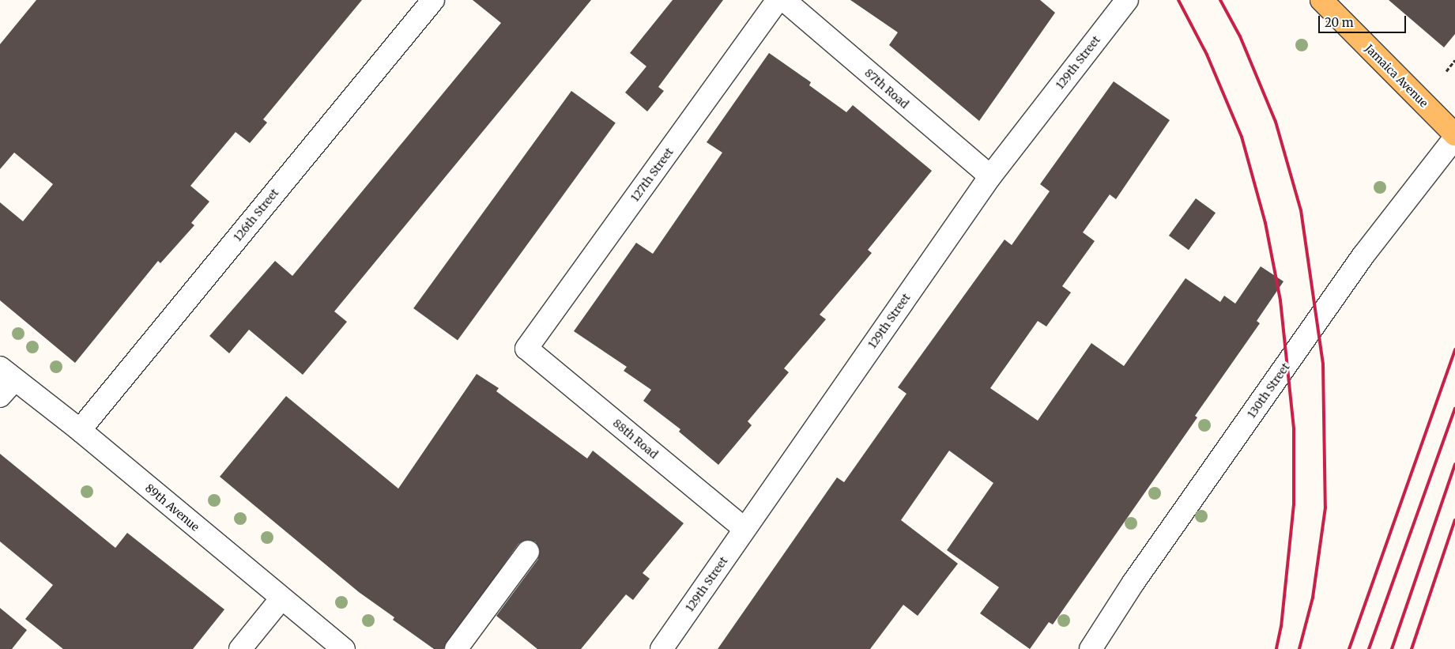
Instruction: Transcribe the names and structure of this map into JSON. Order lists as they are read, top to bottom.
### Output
{
  "streets": {
    "main road": ["Jamaica Avenue"],
    "street": [
      "129th Street",
      "87th Road",
      "127th Street",
      "126th Street",
      "130th Street",
      "88th Road",
      "89th Avenue"
    ]
  },
  "crossings": [
    ["129th Street", "87th Road"],
    ["129th Street", "88th Road"],
    ["127th Street", "88th Road"],
    ["126th Street", "89th Avenue"]
  ],
  "scale_bar": "20 m"
}
